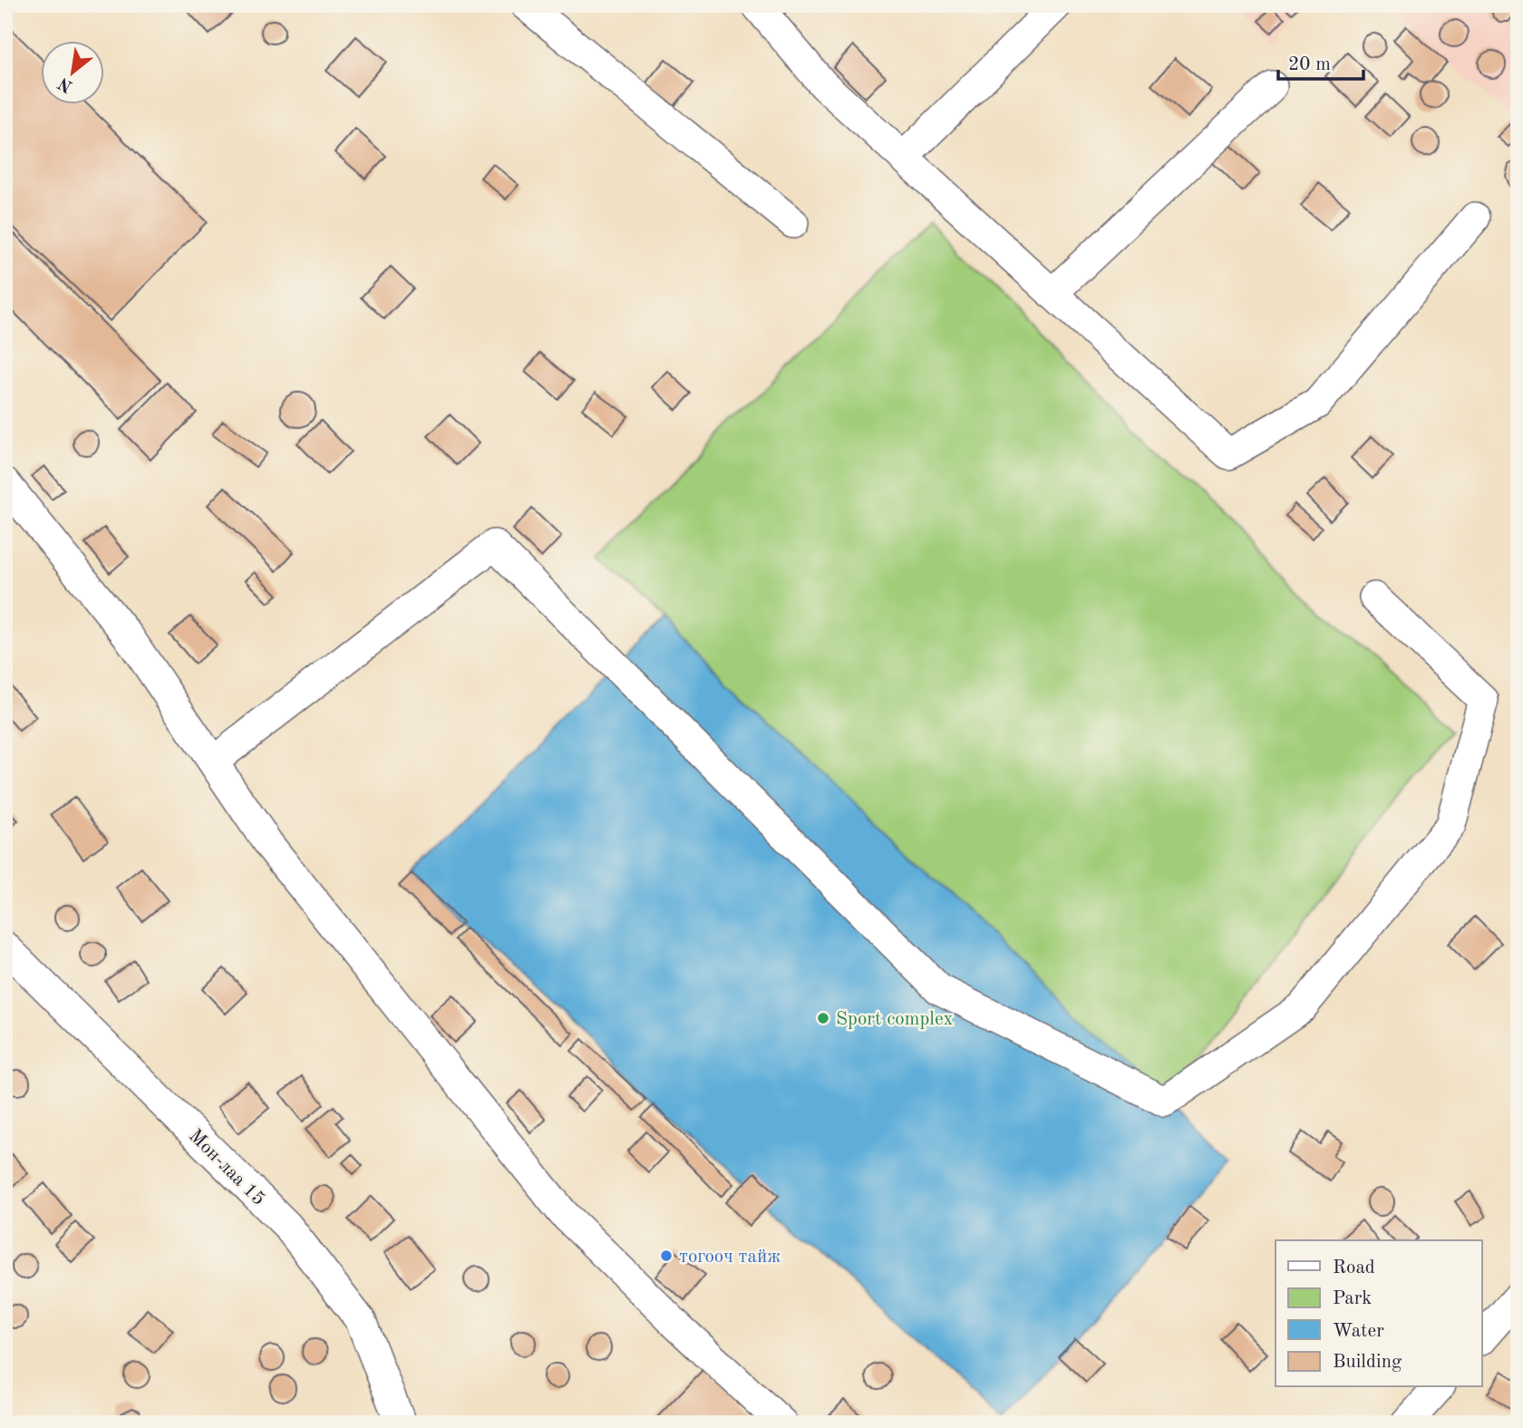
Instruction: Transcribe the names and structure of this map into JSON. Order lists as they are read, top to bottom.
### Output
{
  "streets": {
    "street": ["Мон-лаа 15"]
  },
  "places": ["Sport complex", "тогооч тайж"],
  "legend": [
    "Road",
    "Park",
    "Water",
    "Building"
  ],
  "scale_bar": "20 m",
  "north": "bottom left"
}
